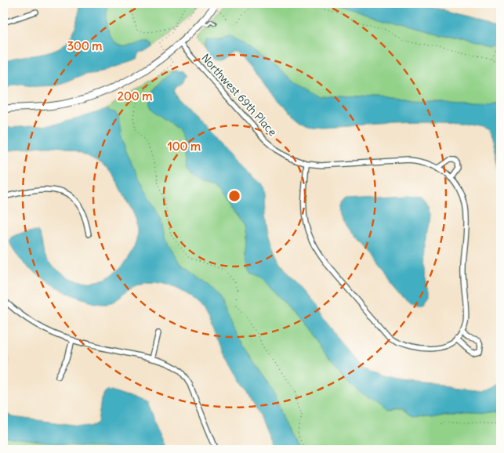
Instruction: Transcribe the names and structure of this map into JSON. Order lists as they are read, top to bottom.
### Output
{
  "streets": {
    "street": ["Northwest 69th Place"]
  },
  "rings": ["300 m", "200 m", "100 m"]
}
